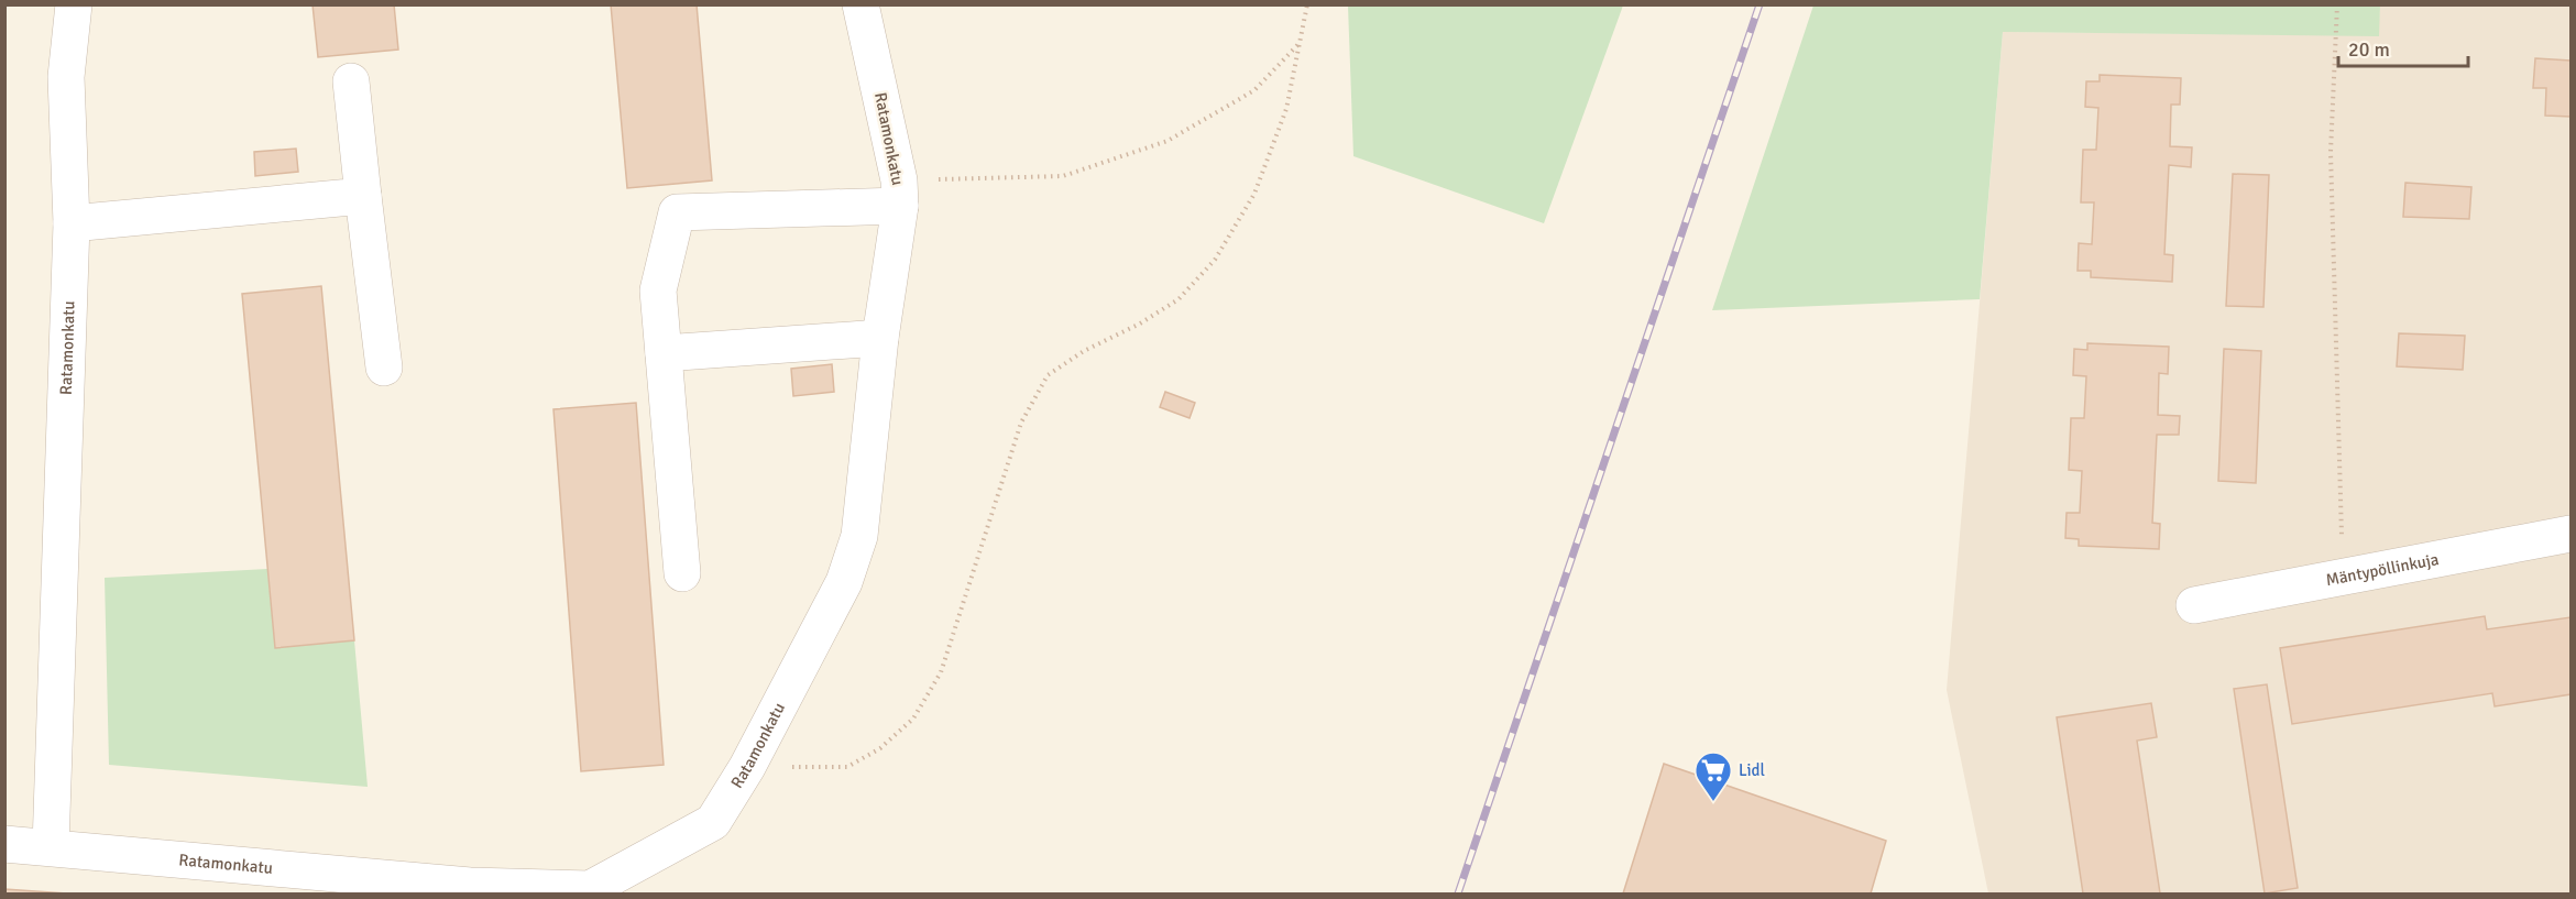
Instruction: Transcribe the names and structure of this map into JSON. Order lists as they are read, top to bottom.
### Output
{
  "streets": {
    "street": ["Ratamonkatu", "Mäntypöllinkuja"]
  },
  "places": {
    "supermarket": ["Lidl"]
  },
  "scale_bar": "20 m"
}
